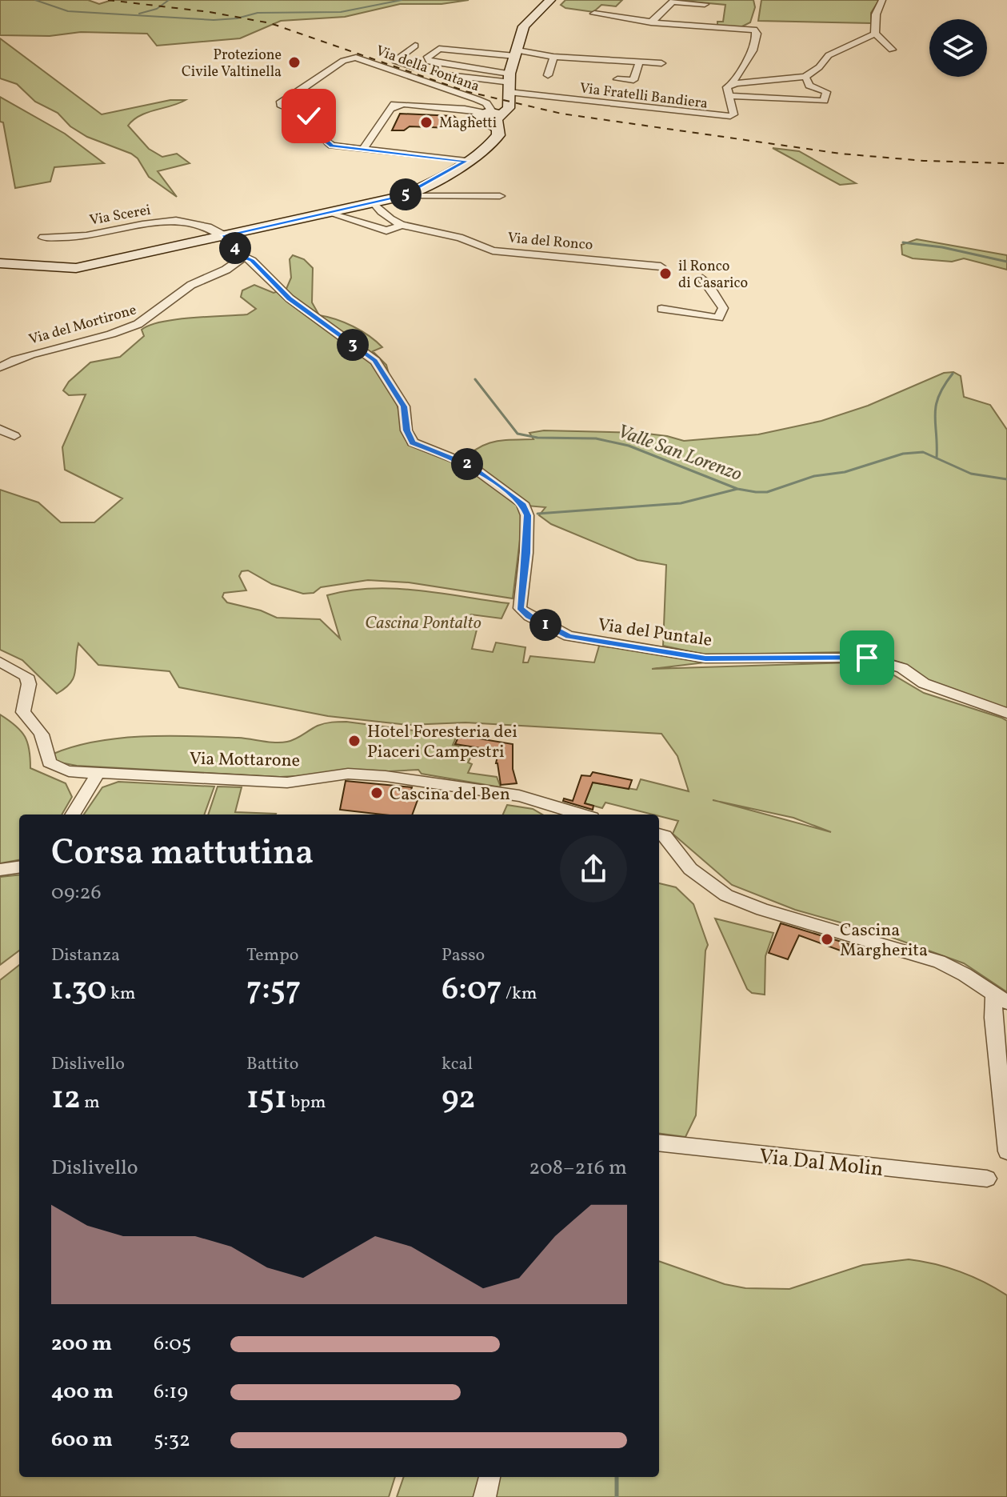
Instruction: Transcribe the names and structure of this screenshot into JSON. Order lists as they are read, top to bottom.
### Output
{
  "streets": {
    "street": [
      "Via della Fontana",
      "Via Fratelli Bandiera",
      "Via Scerei",
      "Via del Ronco",
      "Via del Mortirone",
      "Via del Puntale",
      "Via Mottarone",
      "Via Dal Molin"
    ]
  },
  "crossings": [
    ["Via della Fontana", "Via Fratelli Bandiera"],
    ["Via del Mortirone", "Via del Puntale"]
  ],
  "water": ["Valle San Lorenzo"],
  "parks": ["Cascina Pontalto"],
  "places": [
    "Protezione Civile Valtinella",
    "Maghetti",
    "il Ronco di Casarico",
    "Hotel Foresteria dei Piaceri Campestri",
    "Cascina del Ben",
    "Cascina Margherita"
  ],
  "page": {
    "pins": [
      "5",
      "4",
      "3",
      "2",
      "1"
    ],
    "heading": ["Corsa mattutina", "09:26"],
    "stats": [
      ["Distanza", "1.30 km"],
      ["Tempo", "7:57"],
      ["Passo", "6:07 /km"],
      ["Dislivello", "12 m"],
      ["Battito", "151 bpm"],
      ["kcal", "92"]
    ],
    "chart": ["Dislivello", "208–216 m"],
    "list": [
      {
        "name": "200 m",
        "note": "6:05"
      },
      {
        "name": "400 m",
        "note": "6:19"
      },
      {
        "name": "600 m",
        "note": "5:32"
      }
    ]
  }
}
